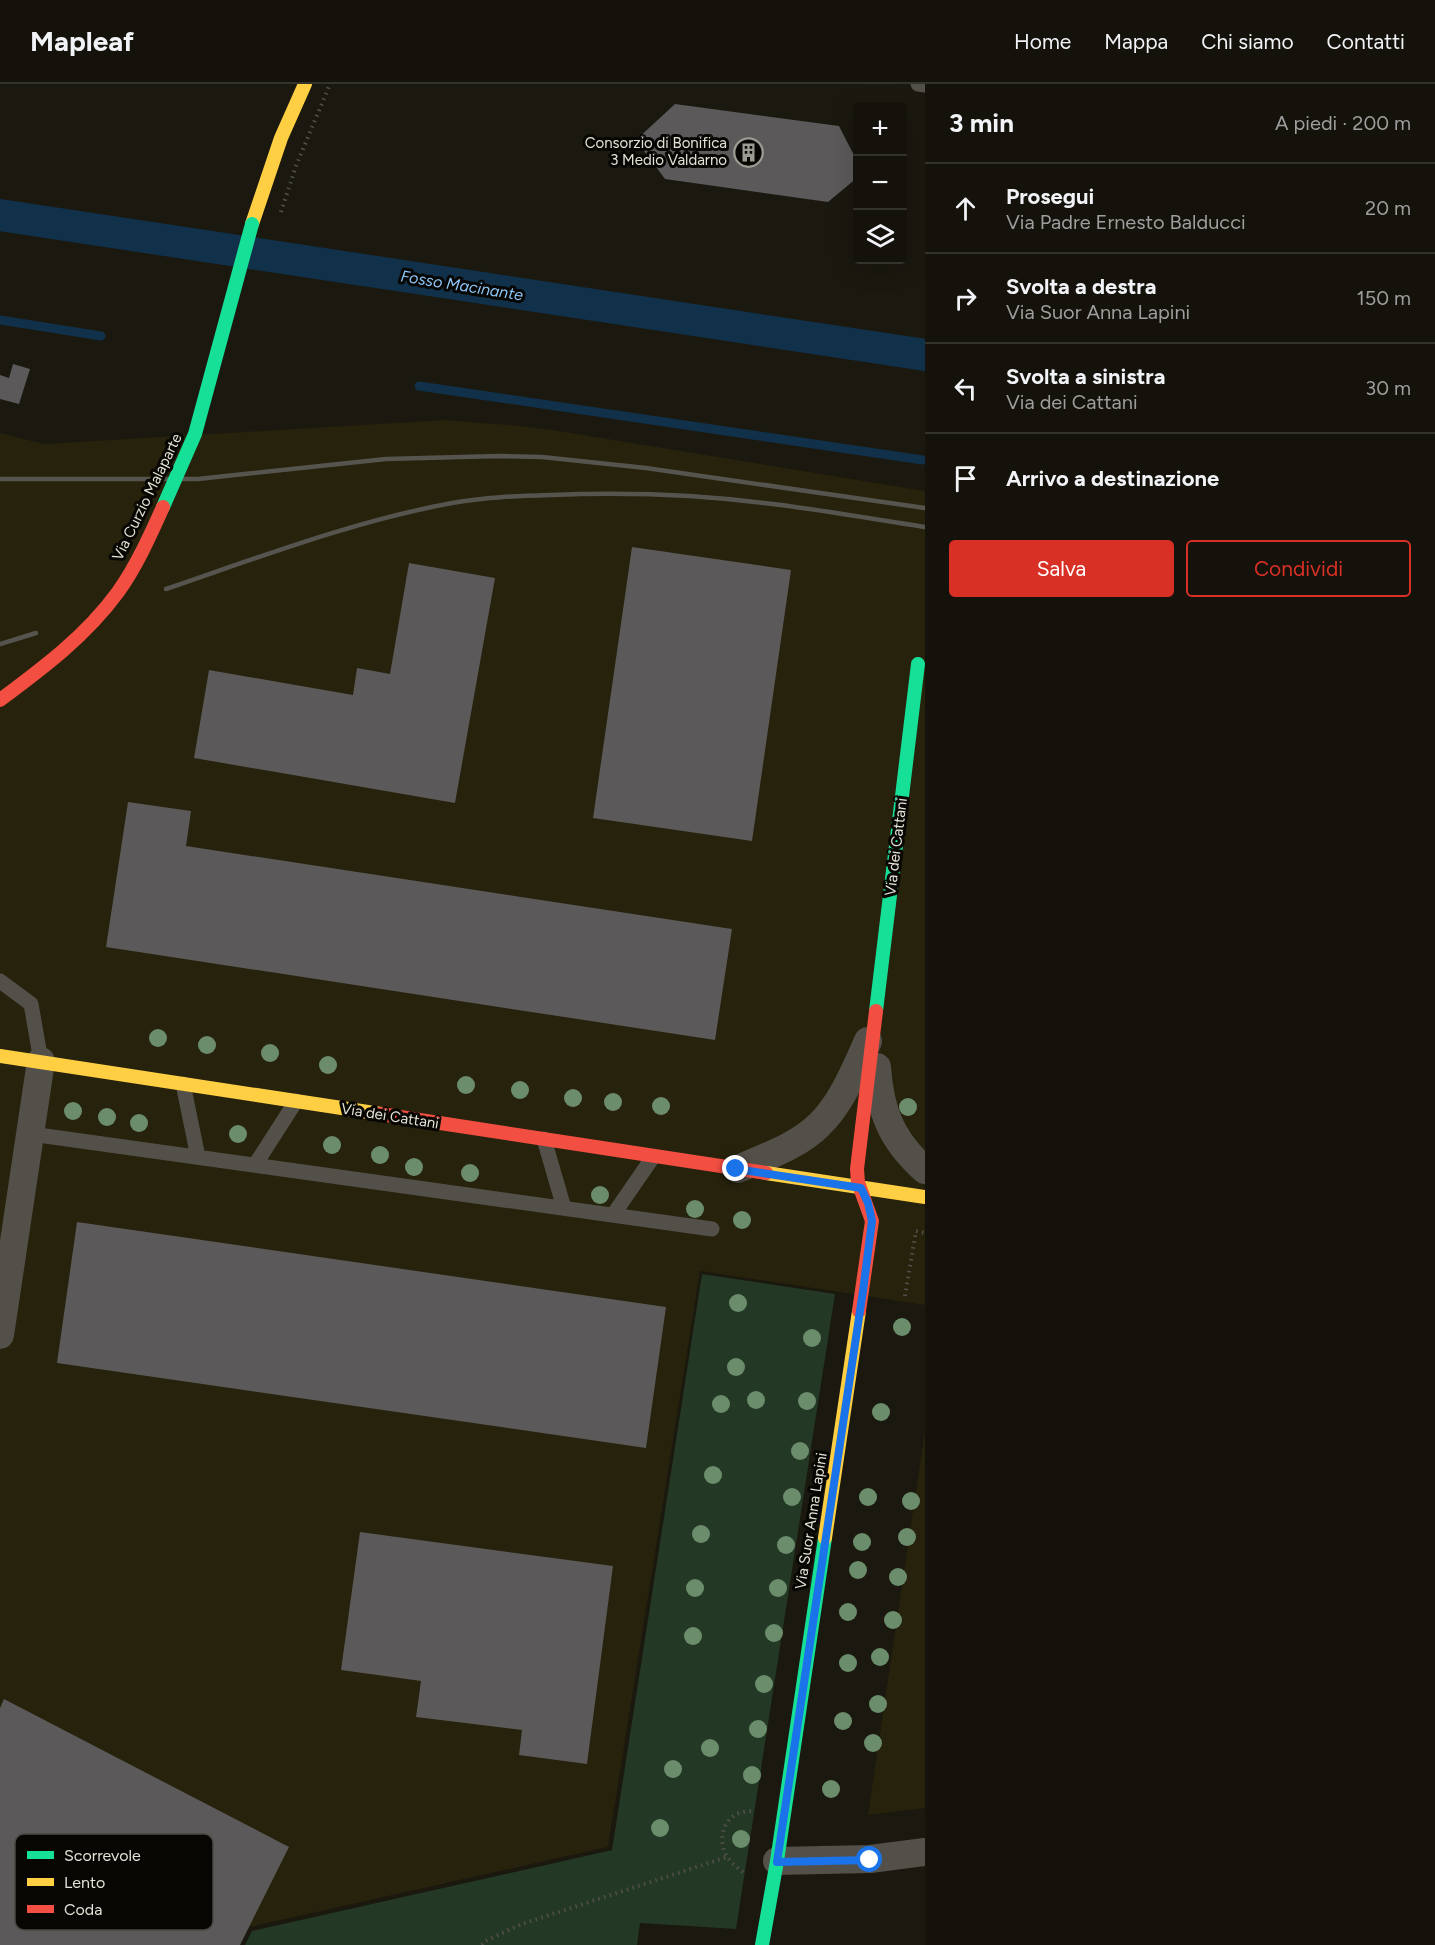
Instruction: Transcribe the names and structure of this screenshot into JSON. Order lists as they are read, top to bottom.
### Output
{
  "streets": {
    "street": ["Via Curzio Malaparte", "Via dei Cattani", "Via Suor Anna Lapini"]
  },
  "crossings": [
    ["Via dei Cattani", "Via Suor Anna Lapini"]
  ],
  "water": ["Fosso Macinante"],
  "places": {
    "building": ["Consorzio di Bonifica 3 Medio Valdarno"]
  },
  "legend": ["Scorrevole", "Lento", "Coda"],
  "page": {
    "header": "Mapleaf",
    "nav": [
      "Home",
      "Mappa",
      "Chi siamo",
      "Contatti"
    ],
    "heading": ["3 min", "A piedi · 200 m"],
    "map_buttons": ["+", "−"],
    "list": [
      ["Prosegui", "Via Padre Ernesto Balducci", "20 m"],
      ["Svolta a destra", "Via Suor Anna Lapini", "150 m"],
      ["Svolta a sinistra", "Via dei Cattani", "30 m"],
      "Arrivo a destinazione"
    ],
    "buttons": ["Salva", "Condividi"]
  }
}
